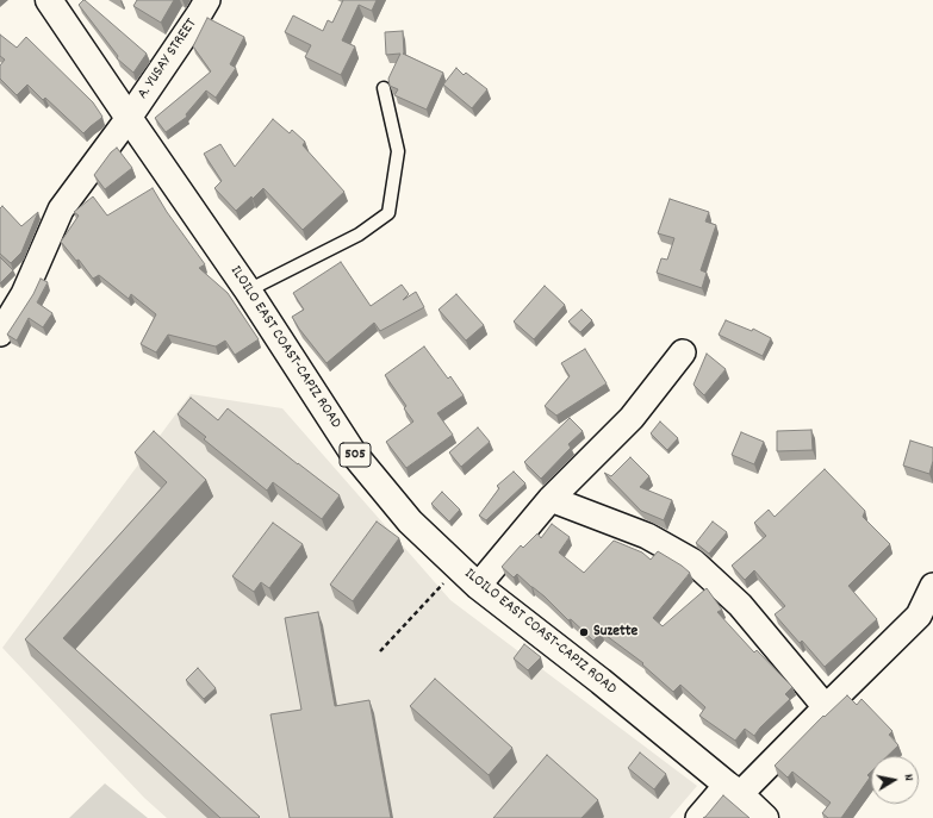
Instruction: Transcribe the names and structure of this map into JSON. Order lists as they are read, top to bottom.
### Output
{
  "streets": {
    "main road": ["ILOILO EAST COAST-CAPIZ ROAD", "505"],
    "street": ["A. YUSAY STREET"]
  },
  "crossings": [
    ["A. YUSAY STREET", "ILOILO EAST COAST-CAPIZ ROAD"]
  ],
  "places": ["Suzette"],
  "north": "right"
}
